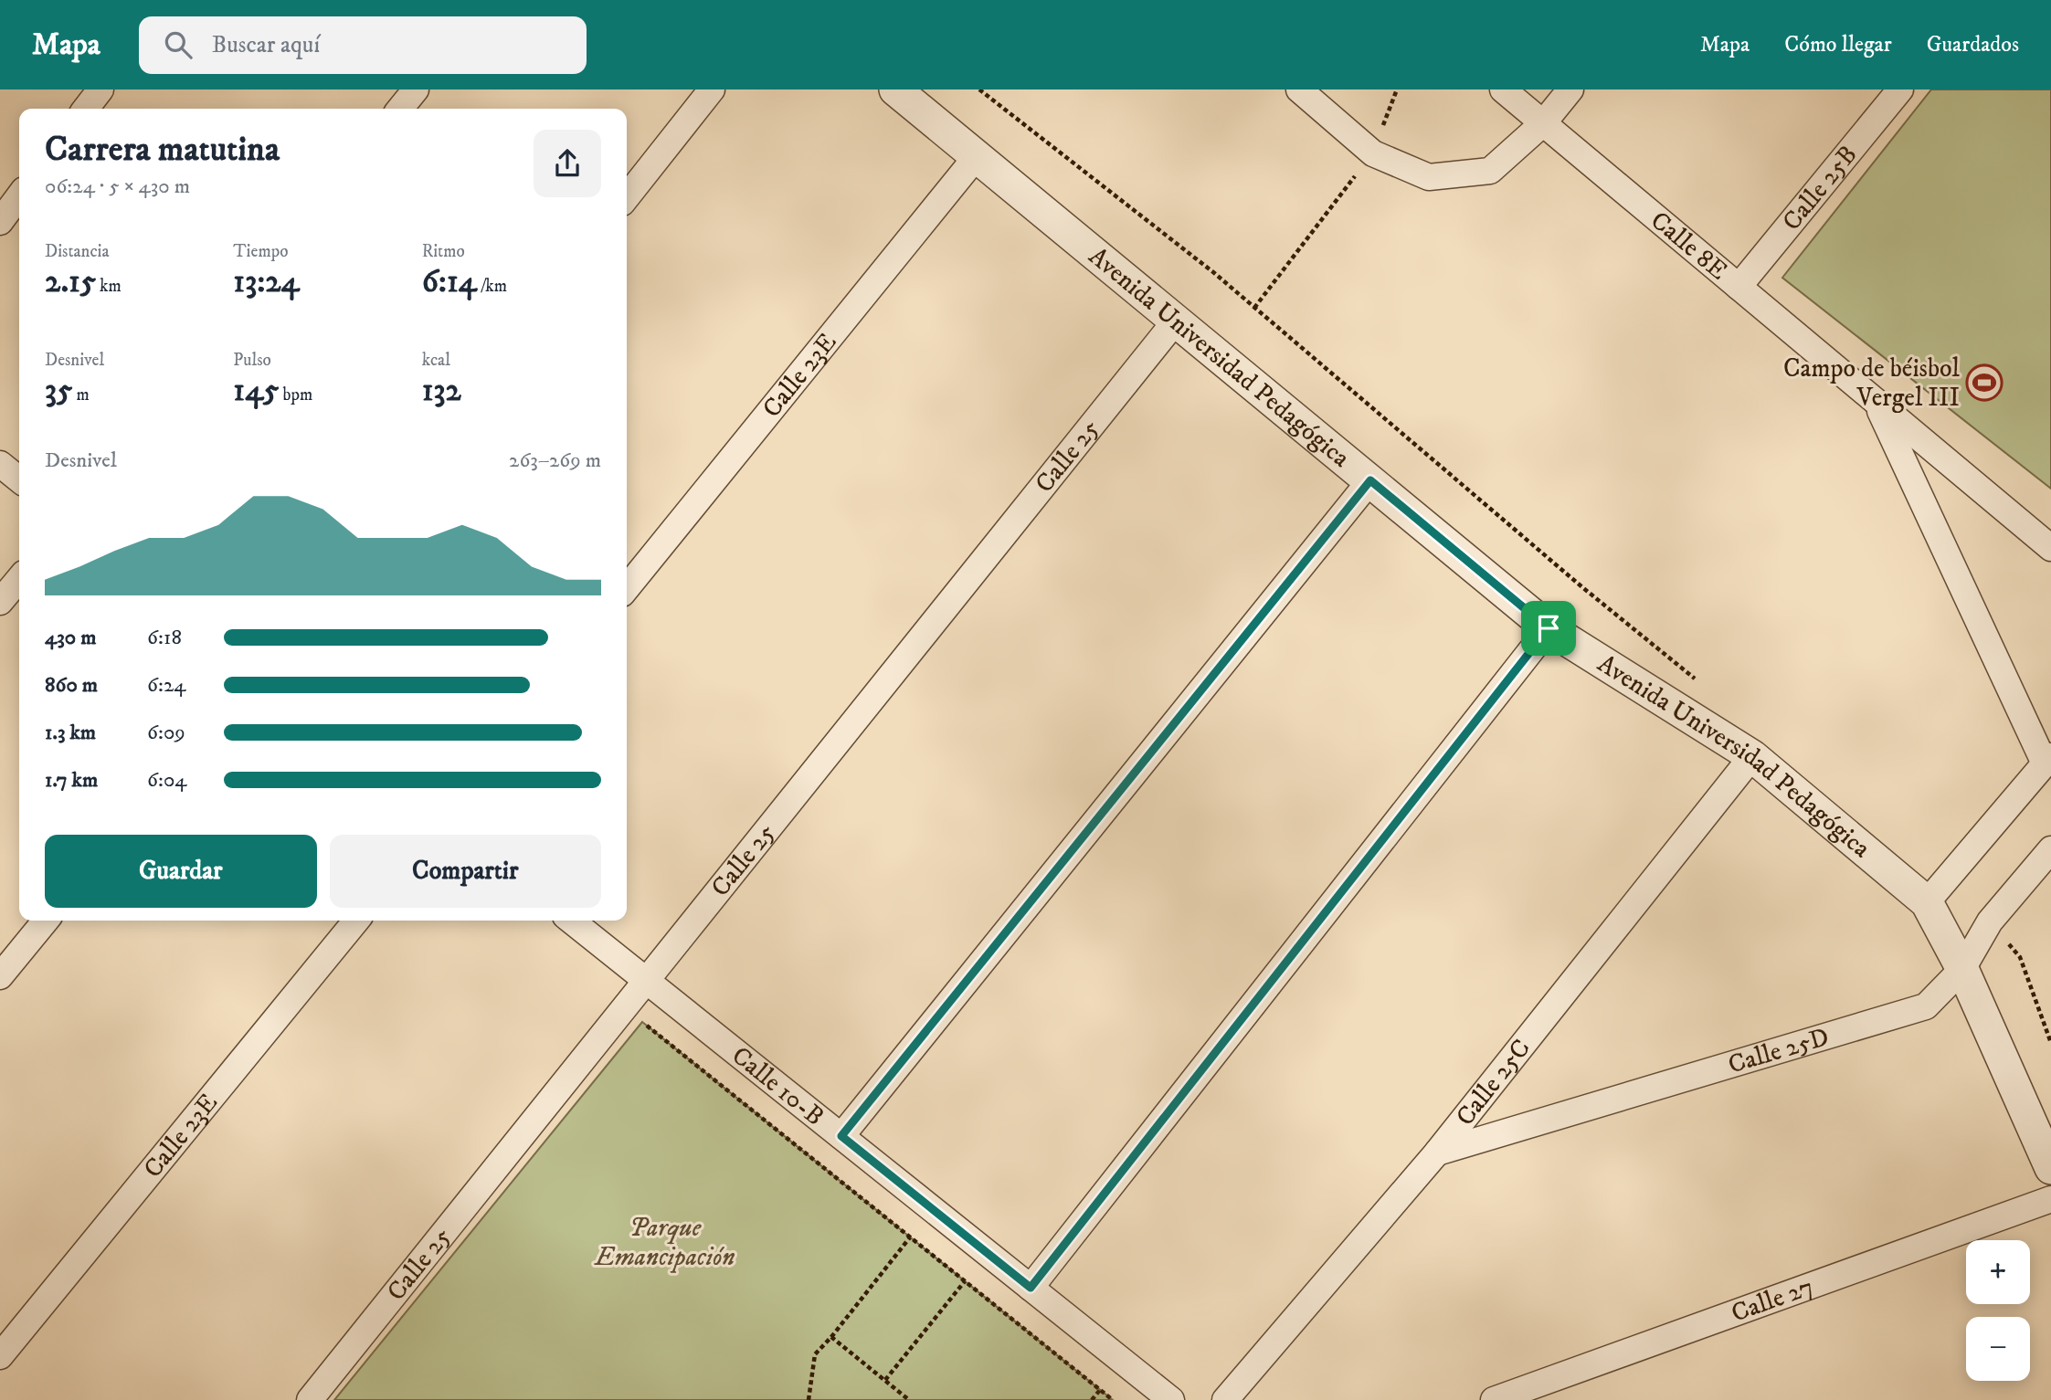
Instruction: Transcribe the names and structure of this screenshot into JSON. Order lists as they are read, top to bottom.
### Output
{
  "streets": {
    "street": [
      "Calle 25B",
      "Calle 8E",
      "Avenida Universidad Pedagógica",
      "Calle 23E",
      "Calle 25",
      "Calle 25D",
      "Calle 25C",
      "Calle 10-B",
      "Calle 27"
    ]
  },
  "crossings": [
    ["Calle 25B", "Calle 8E"],
    ["Avenida Universidad Pedagógica", "Calle 23E"],
    ["Avenida Universidad Pedagógica", "Calle 25"],
    ["Avenida Universidad Pedagógica", "Calle 25D"],
    ["Avenida Universidad Pedagógica", "Calle 25C"],
    ["Calle 25", "Calle 10-B"],
    ["Calle 25D", "Calle 25C"]
  ],
  "parks": ["Parque Emancipación"],
  "places": {
    "sports": ["Campo de béisbol Vergel III"]
  },
  "page": {
    "header": "Mapa",
    "search": "Buscar aquí",
    "nav": ["Mapa", "Cómo llegar", "Guardados"],
    "heading": ["Carrera matutina", "06:24 · 5 × 430 m"],
    "stats": [
      ["Distancia", "2.15 km"],
      ["Tiempo", "13:24"],
      ["Ritmo", "6:14 /km"],
      ["Desnivel", "35 m"],
      ["Pulso", "145 bpm"],
      ["kcal", "132"]
    ],
    "chart": ["Desnivel", "263–269 m"],
    "list": [
      {
        "name": "430 m",
        "note": "6:18"
      },
      {
        "name": "860 m",
        "note": "6:24"
      },
      {
        "name": "1.3 km",
        "note": "6:09"
      },
      {
        "name": "1.7 km",
        "note": "6:04"
      }
    ],
    "buttons": ["Guardar", "Compartir"],
    "map_buttons": ["+", "−"]
  }
}
